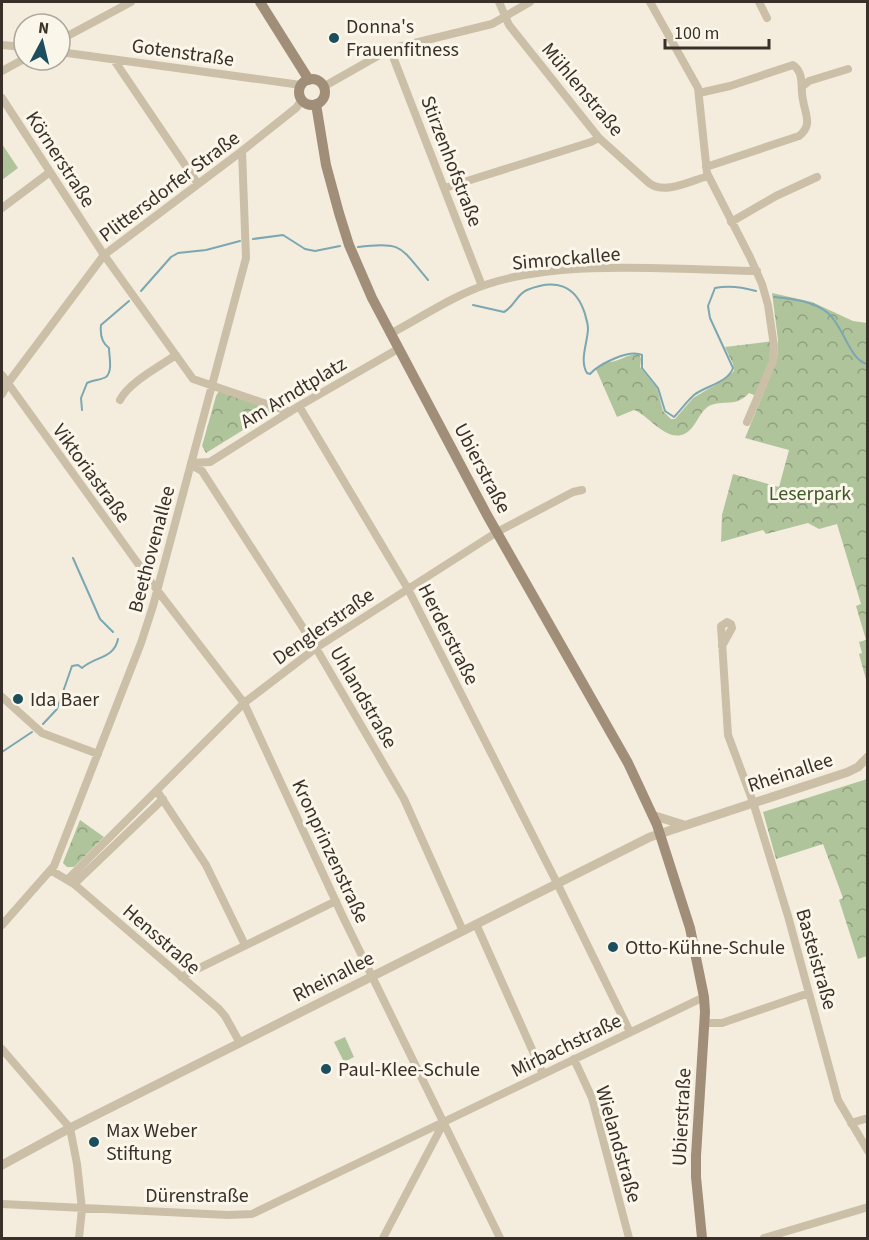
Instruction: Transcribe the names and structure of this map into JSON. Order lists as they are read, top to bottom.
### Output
{
  "streets": {
    "main road": ["Ubierstraße"],
    "street": [
      "Gotenstraße",
      "Mühlenstraße",
      "Körnerstraße",
      "Stirzenhofstraße",
      "Plittersdorfer Straße",
      "Simrockallee",
      "Am Arndtplatz",
      "Viktoriastraße",
      "Beethovenallee",
      "Denglerstraße",
      "Herderstraße",
      "Uhlandstraße",
      "Rheinallee",
      "Kronprinzenstraße",
      "Hensstraße",
      "Basteistraße",
      "Mirbachstraße",
      "Wielandstraße",
      "Dürenstraße"
    ]
  },
  "crossings": [
    ["Gotenstraße", "Plittersdorfer Straße"],
    ["Gotenstraße", "Ubierstraße"],
    ["Körnerstraße", "Plittersdorfer Straße"],
    ["Körnerstraße", "Am Arndtplatz"],
    ["Körnerstraße", "Beethovenallee"],
    ["Stirzenhofstraße", "Simrockallee"],
    ["Plittersdorfer Straße", "Ubierstraße"],
    ["Plittersdorfer Straße", "Viktoriastraße"],
    ["Plittersdorfer Straße", "Beethovenallee"],
    ["Simrockallee", "Ubierstraße"],
    ["Am Arndtplatz", "Ubierstraße"],
    ["Am Arndtplatz", "Herderstraße"],
    ["Ubierstraße", "Denglerstraße"],
    ["Ubierstraße", "Rheinallee"],
    ["Ubierstraße", "Mirbachstraße"],
    ["Viktoriastraße", "Beethovenallee"],
    ["Viktoriastraße", "Kronprinzenstraße"],
    ["Beethovenallee", "Uhlandstraße"],
    ["Beethovenallee", "Kronprinzenstraße"],
    ["Beethovenallee", "Hensstraße"],
    ["Denglerstraße", "Herderstraße"],
    ["Denglerstraße", "Uhlandstraße"],
    ["Denglerstraße", "Kronprinzenstraße"],
    ["Denglerstraße", "Hensstraße"],
    ["Herderstraße", "Rheinallee"],
    ["Herderstraße", "Mirbachstraße"],
    ["Uhlandstraße", "Rheinallee"],
    ["Rheinallee", "Kronprinzenstraße"],
    ["Rheinallee", "Hensstraße"],
    ["Rheinallee", "Basteistraße"],
    ["Kronprinzenstraße", "Mirbachstraße"],
    ["Kronprinzenstraße", "Dürenstraße"],
    ["Mirbachstraße", "Wielandstraße"],
    ["Mirbachstraße", "Dürenstraße"]
  ],
  "parks": ["Leserpark"],
  "places": [
    "Donna's Frauenfitness",
    "Ida Baer",
    "Otto-Kühne-Schule",
    "Paul-Klee-Schule",
    "Max Weber Stiftung"
  ],
  "scale_bar": "100 m",
  "north": "top"
}
